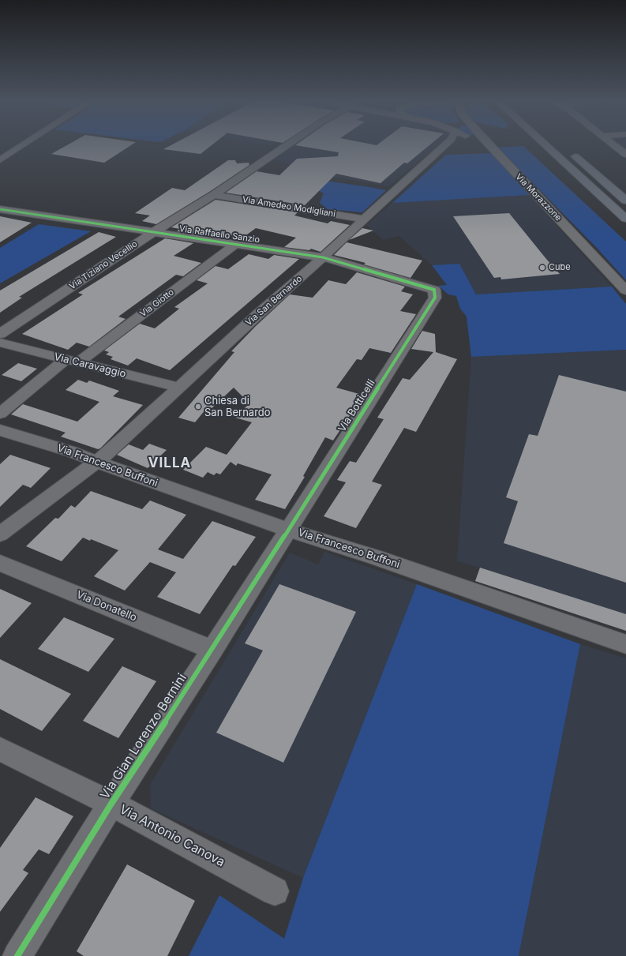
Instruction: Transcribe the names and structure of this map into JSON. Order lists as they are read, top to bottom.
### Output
{
  "streets": {
    "street": [
      "Via Morazzone",
      "Via Amedeo Modigliani",
      "Via Raffaello Sanzio",
      "Via Tiziano Vecellio",
      "Via San Bernardo",
      "Via Giotto",
      "Via Caravaggio",
      "Via Botticelli",
      "Via Francesco Buffoni",
      "Via Donatello",
      "Via Gian Lorenzo Bernini",
      "Via Antonio Canova"
    ]
  },
  "crossings": [
    ["Via Amedeo Modigliani", "Via Tiziano Vecellio"],
    ["Via Amedeo Modigliani", "Via San Bernardo"],
    ["Via Raffaello Sanzio", "Via Tiziano Vecellio"],
    ["Via Raffaello Sanzio", "Via San Bernardo"],
    ["Via Raffaello Sanzio", "Via Giotto"],
    ["Via Raffaello Sanzio", "Via Botticelli"],
    ["Via San Bernardo", "Via Caravaggio"],
    ["Via San Bernardo", "Via Francesco Buffoni"],
    ["Via Giotto", "Via Caravaggio"],
    ["Via Botticelli", "Via Francesco Buffoni"],
    ["Via Botticelli", "Via Gian Lorenzo Bernini"],
    ["Via Francesco Buffoni", "Via Gian Lorenzo Bernini"],
    ["Via Donatello", "Via Gian Lorenzo Bernini"],
    ["Via Gian Lorenzo Bernini", "Via Antonio Canova"]
  ],
  "districts": ["VILLA"],
  "places": ["Cube", "Chiesa di San Bernardo"]
}
